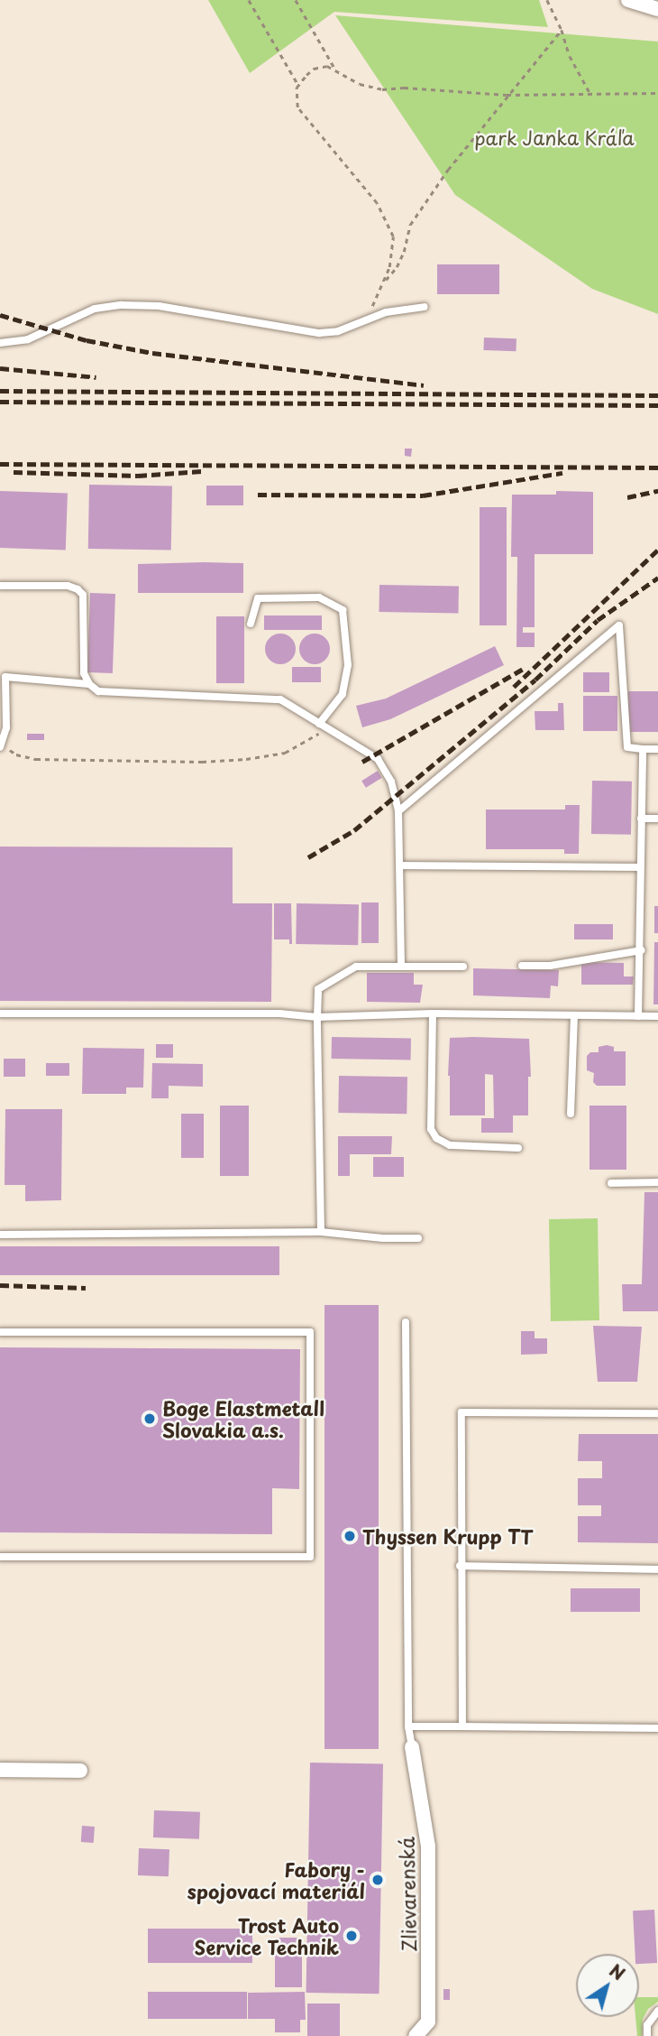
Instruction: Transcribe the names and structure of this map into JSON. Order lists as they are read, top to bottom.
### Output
{
  "streets": {
    "street": ["Zlievarenská"]
  },
  "parks": ["park Janka Kráľa"],
  "places": [
    "Boge Elastmetall Slovakia a.s.",
    "Thyssen Krupp TT",
    "Fabory - spojovací materiál",
    "Trost Auto Service Technik"
  ],
  "north": "top right"
}
